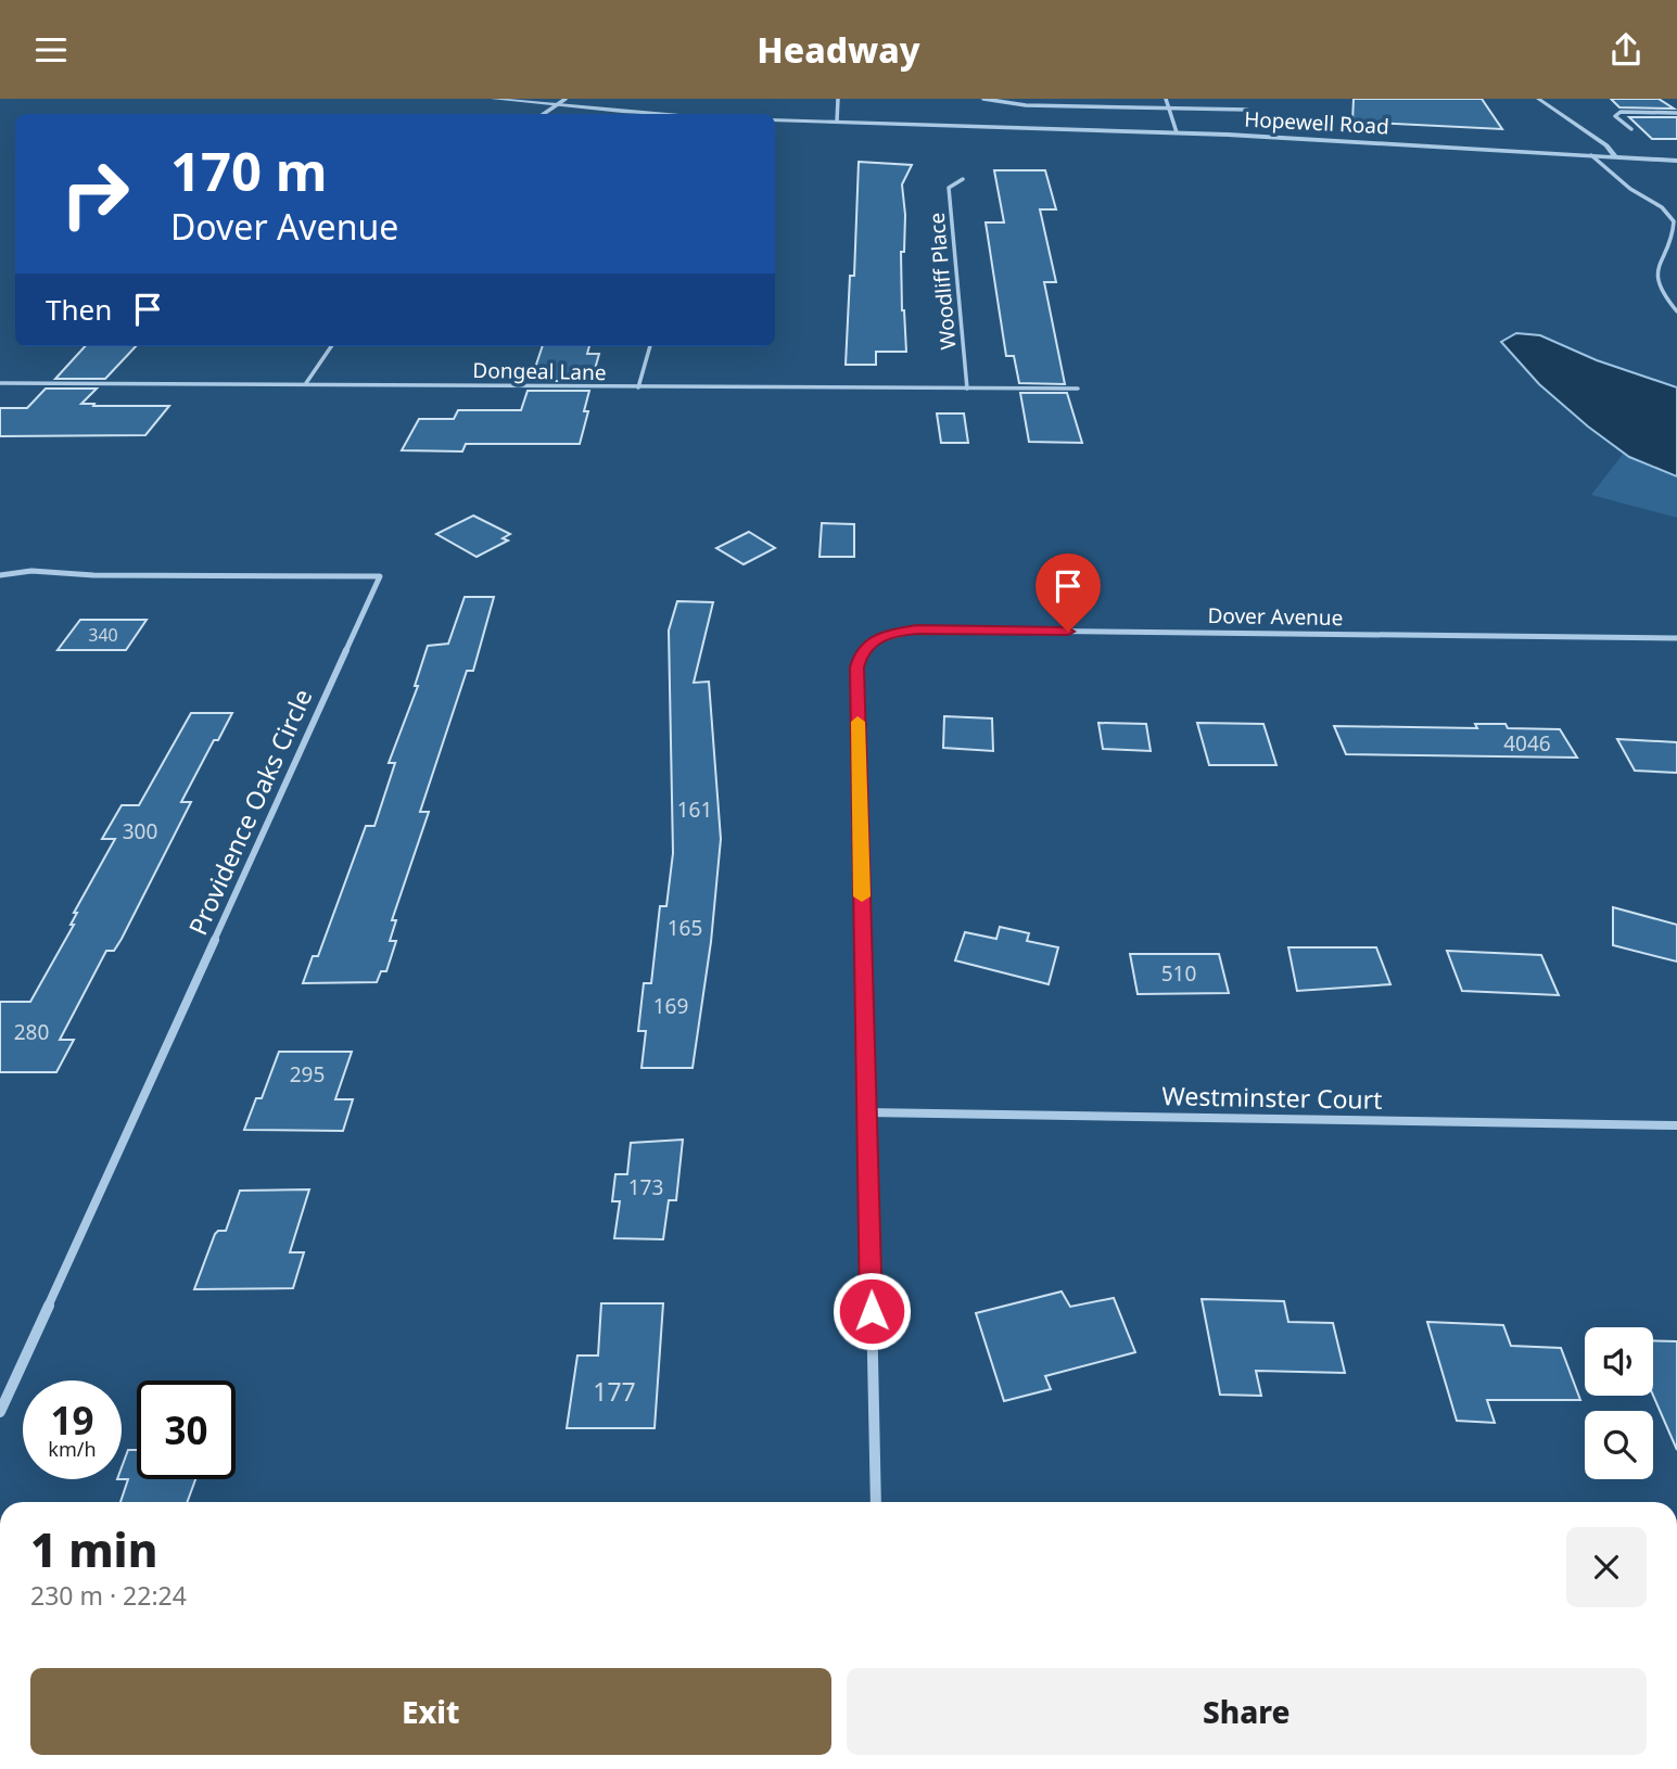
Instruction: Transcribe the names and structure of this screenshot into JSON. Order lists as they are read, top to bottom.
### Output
{
  "streets": {
    "street": [
      "Hopewell Road",
      "Woodliff Place",
      "Dongeal Lane",
      "Dover Avenue",
      "Providence Oaks Circle",
      "Westminster Court"
    ]
  },
  "crossings": [
    ["Woodliff Place", "Dongeal Lane"],
    ["Dover Avenue", "Westminster Court"]
  ],
  "house_numbers": [
    "340",
    "4046",
    "161",
    "300",
    "165",
    "510",
    "169",
    "280",
    "295",
    "173",
    "177"
  ],
  "page": {
    "header": "Headway",
    "turn": ["170 m", "Dover Avenue"],
    "then": "Then",
    "speed": "19 km/h",
    "limit": "30",
    "heading": ["1 min", "230 m · 22:24"],
    "buttons": ["Exit", "Share"]
  }
}
